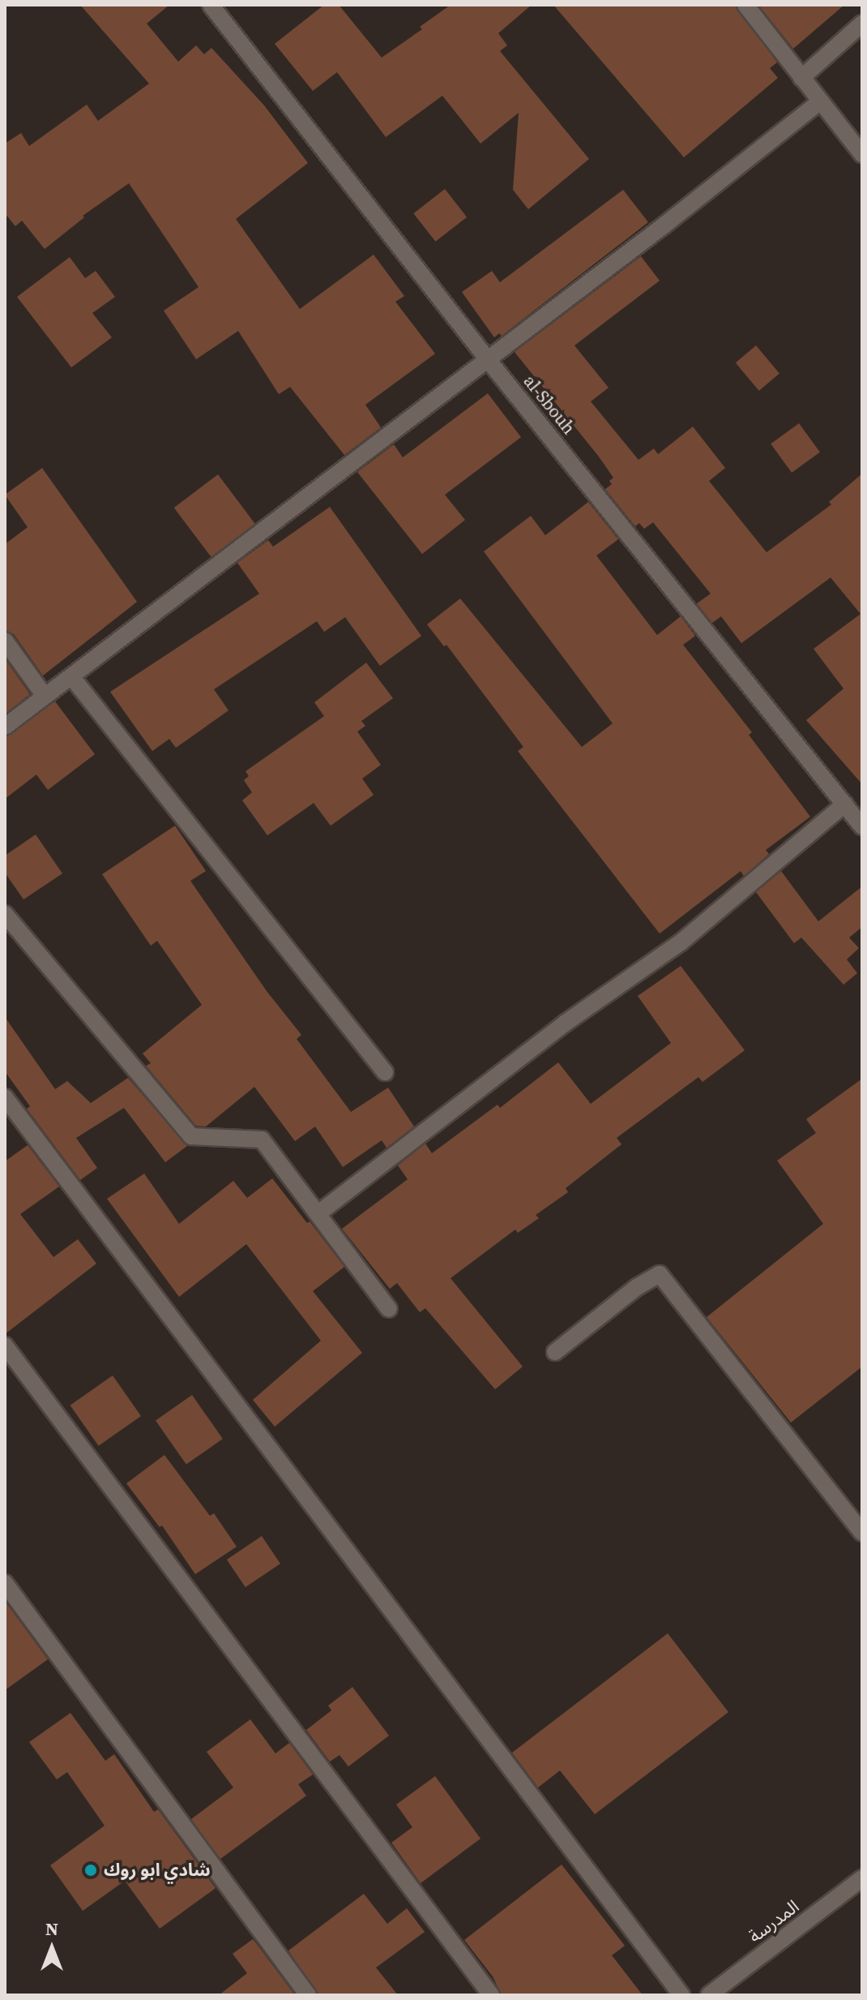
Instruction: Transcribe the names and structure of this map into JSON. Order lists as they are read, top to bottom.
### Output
{
  "streets": {
    "street": ["al-Sbouh", "المدرسة"]
  },
  "places": ["شادي ابو روك"],
  "north": "top"
}
